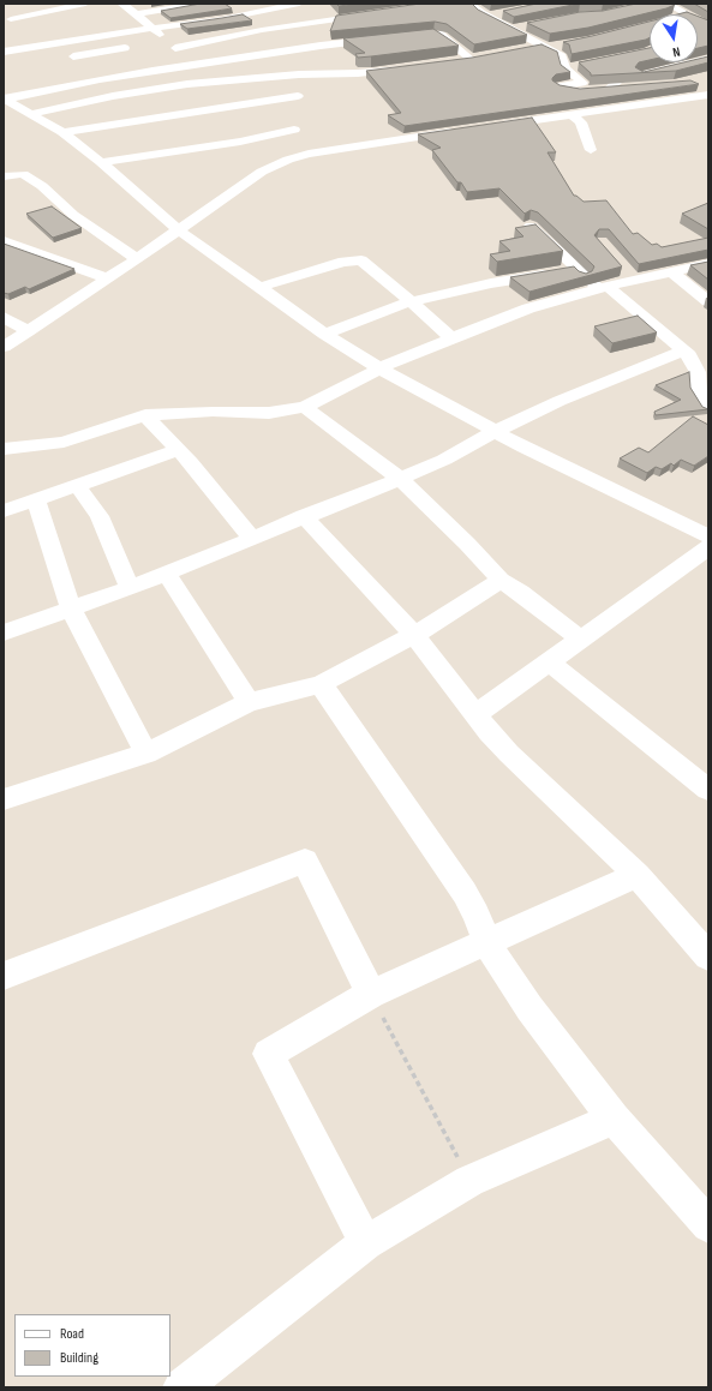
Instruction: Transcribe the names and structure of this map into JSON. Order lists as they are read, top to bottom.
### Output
{
  "legend": ["Road", "Building"],
  "north": "bottom"
}
